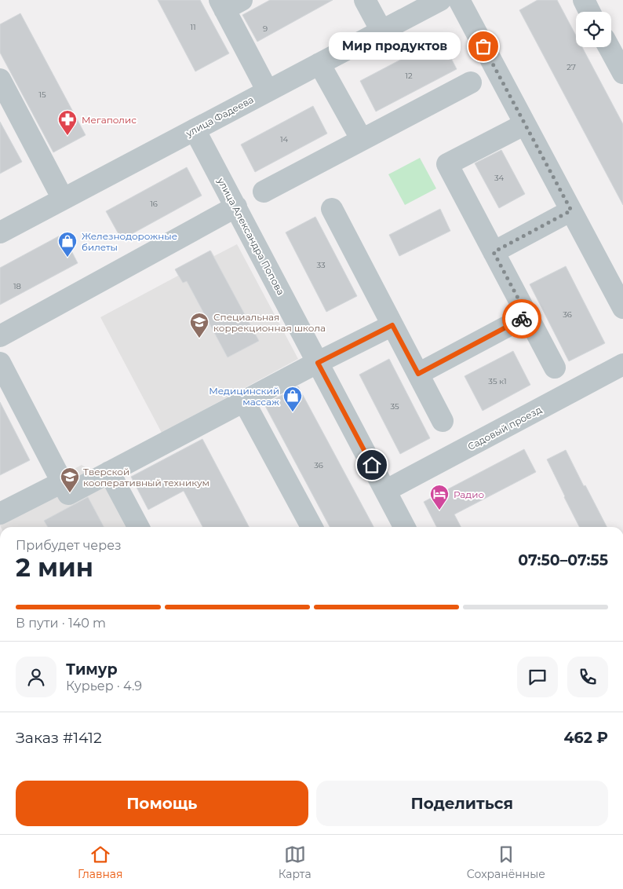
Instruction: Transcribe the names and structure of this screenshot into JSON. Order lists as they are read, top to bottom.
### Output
{
  "streets": {
    "street": ["улица Фадеева", "улица Александра Попова", "Садовый проезд"]
  },
  "crossings": [
    ["улица Фадеева", "улица Александра Попова"],
    ["улица Александра Попова", "Садовый проезд"]
  ],
  "places": {
    "other": ["Мир продуктов"],
    "pharmacy": ["Мегаполис"],
    "shop": ["Железнодорожные билеты", "Медицинский массаж"],
    "school or university": ["Специальная коррекционная школа", "Тверской кооперативный техникум"],
    "hotel": ["Радио"]
  },
  "house_numbers": [
    "11",
    "9",
    "27",
    "12",
    "15",
    "14",
    "34",
    "16",
    "33",
    "18",
    "36",
    "35 к1",
    "35",
    "36"
  ],
  "page": {
    "bubble": "Мир продуктов",
    "heading": ["2 мин", "Прибудет через", "07:50–07:55"],
    "panel": [
      "Тимур",
      "Курьер · 4.9",
      "Заказ #1412",
      "462 ₽"
    ],
    "bar": "В пути · 140 m",
    "buttons": ["Помощь", "Поделиться"],
    "tabs": ["Главная", "Карта", "Сохранённые"]
  }
}
